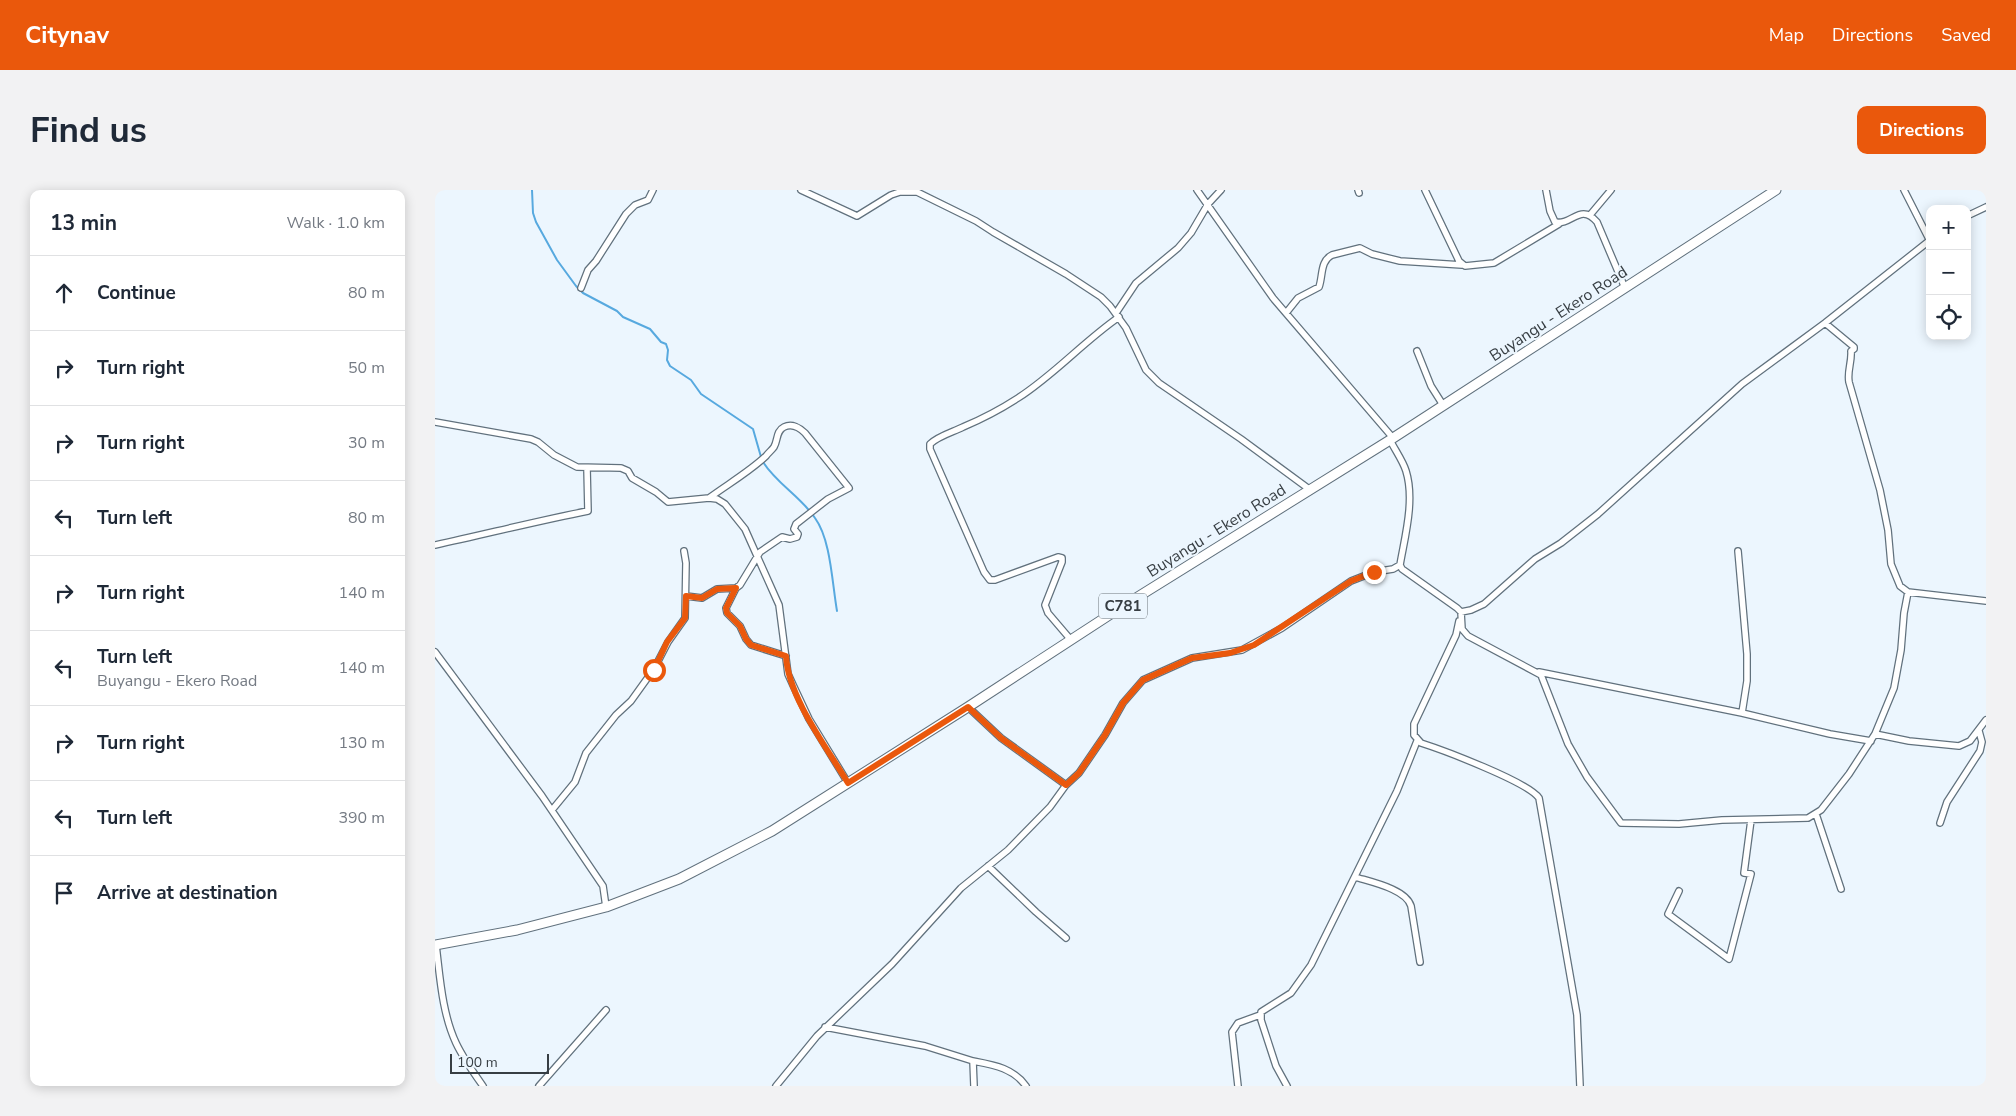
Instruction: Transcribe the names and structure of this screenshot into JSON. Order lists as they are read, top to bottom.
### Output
{
  "streets": {
    "main road": ["Buyangu - Ekero Road", "C781"]
  },
  "scale_bar": "100 m",
  "page": {
    "header": "Citynav",
    "nav": ["Map", "Directions", "Saved"],
    "buttons": "Directions",
    "title": "Find us",
    "heading": ["13 min", "Walk · 1.0 km"],
    "map_buttons": ["+", "−"],
    "list": [
      ["Continue", "80 m"],
      ["Turn right", "50 m"],
      ["Turn right", "30 m"],
      ["Turn left", "80 m"],
      ["Turn right", "140 m"],
      ["Turn left", "Buyangu - Ekero Road", "140 m"],
      ["Turn right", "130 m"],
      ["Turn left", "390 m"],
      "Arrive at destination"
    ],
    "scale": "100 m"
  }
}
